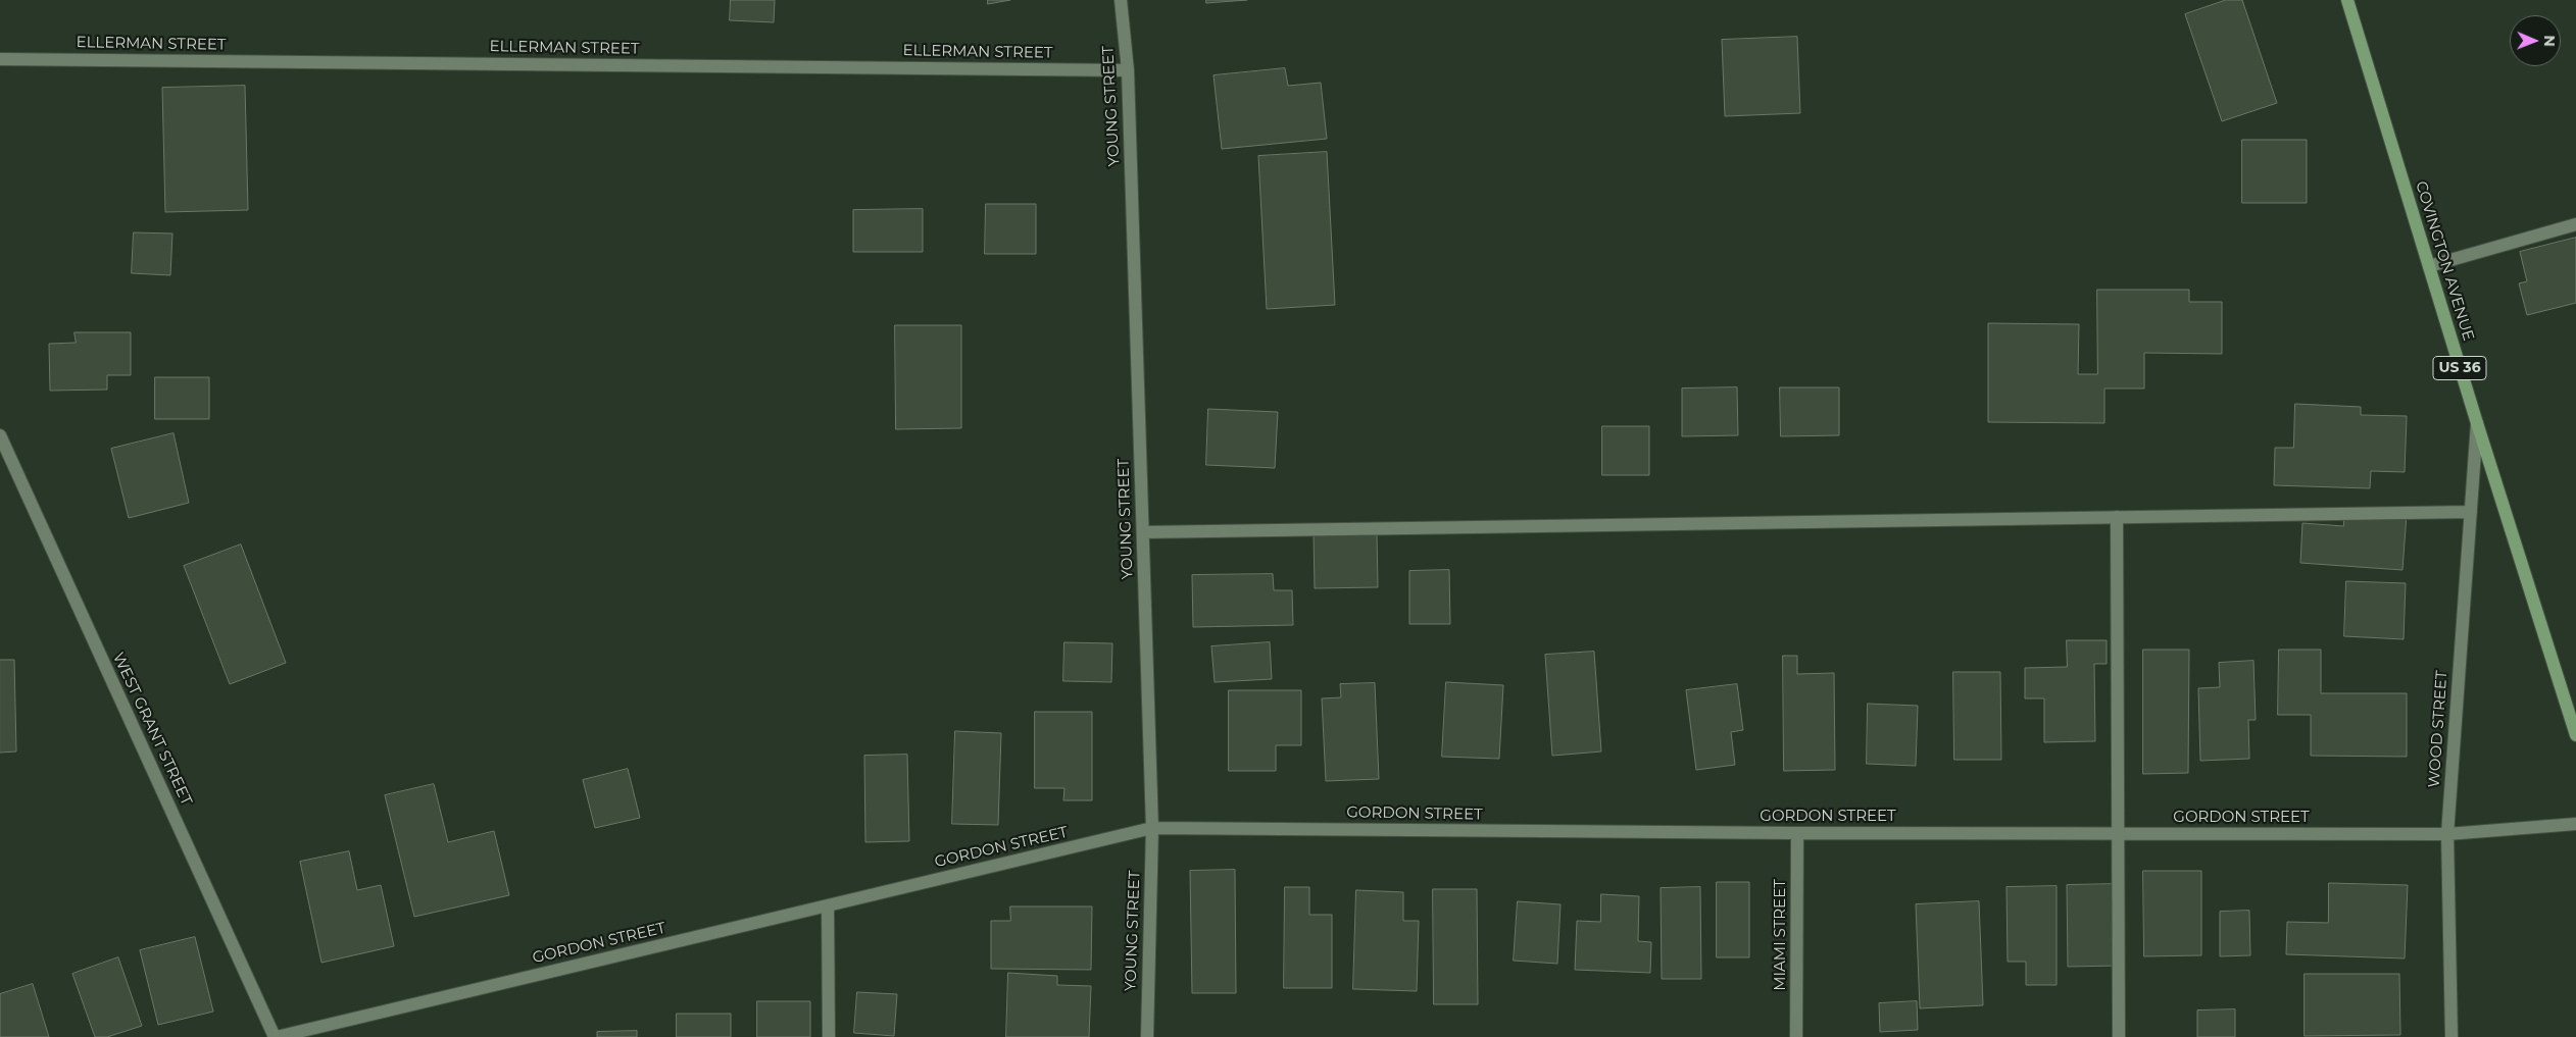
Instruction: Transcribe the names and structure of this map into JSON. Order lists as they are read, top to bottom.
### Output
{
  "streets": {
    "main road": ["COVINGTON AVENUE", "US 36"],
    "street": [
      "ELLERMAN STREET",
      "YOUNG STREET",
      "WEST GRANT STREET",
      "WOOD STREET",
      "GORDON STREET",
      "MIAMI STREET"
    ]
  },
  "crossings": [
    ["ELLERMAN STREET", "YOUNG STREET"],
    ["YOUNG STREET", "GORDON STREET"],
    ["COVINGTON AVENUE", "WOOD STREET"],
    ["WEST GRANT STREET", "GORDON STREET"],
    ["WOOD STREET", "GORDON STREET"],
    ["GORDON STREET", "MIAMI STREET"]
  ],
  "north": "right"
}
